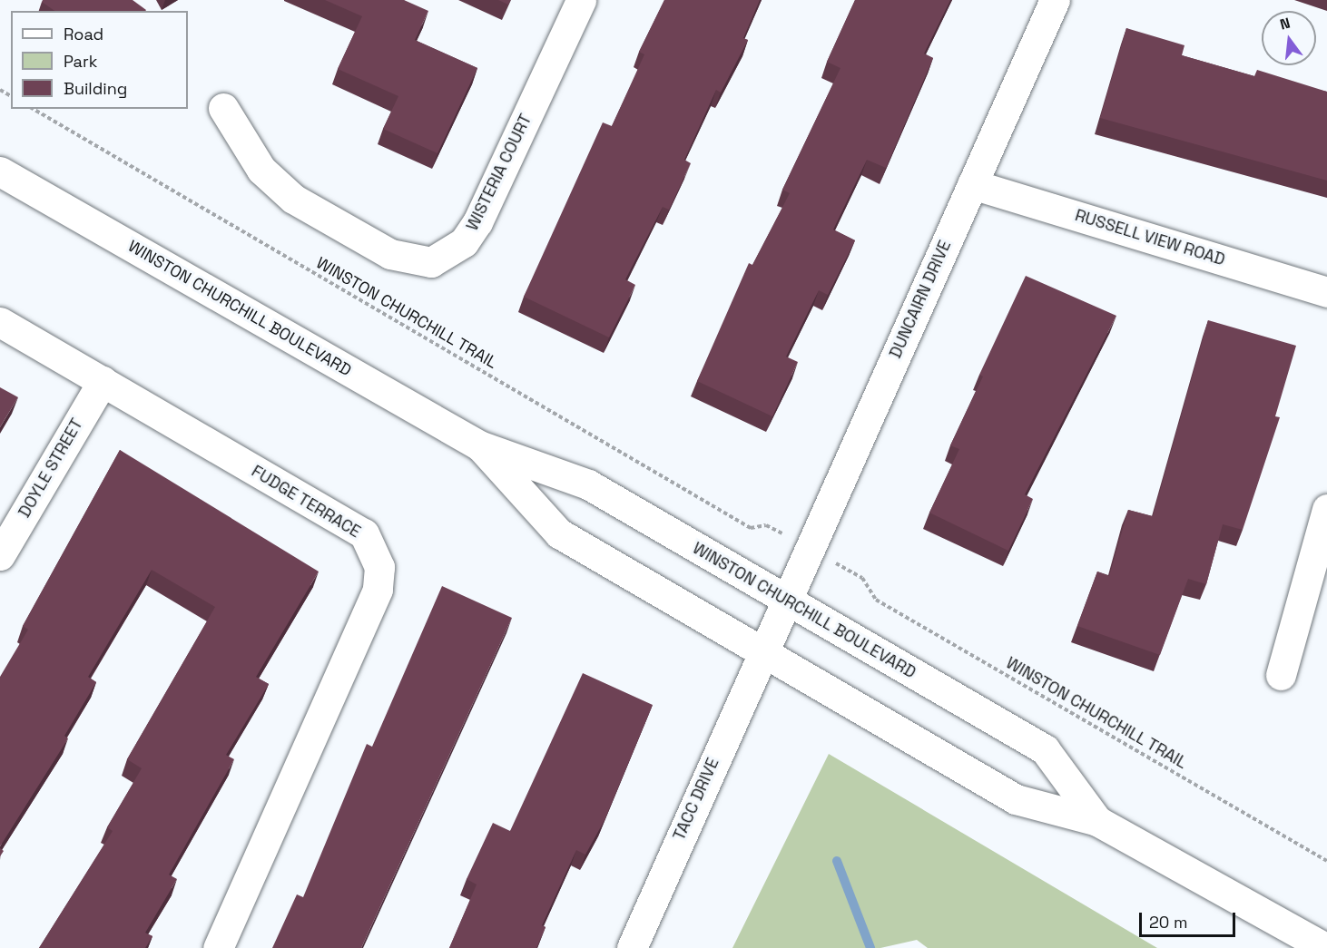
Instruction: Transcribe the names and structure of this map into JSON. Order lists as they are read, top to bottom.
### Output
{
  "streets": {
    "street": [
      "WISTERIA COURT",
      "RUSSELL VIEW ROAD",
      "DUNCAIRN DRIVE",
      "WINSTON CHURCHILL BOULEVARD",
      "DOYLE STREET",
      "FUDGE TERRACE",
      "TACC DRIVE"
    ],
    "path": ["WINSTON CHURCHILL TRAIL"]
  },
  "crossings": [
    ["RUSSELL VIEW ROAD", "DUNCAIRN DRIVE"],
    ["DUNCAIRN DRIVE", "WINSTON CHURCHILL BOULEVARD"],
    ["DUNCAIRN DRIVE", "TACC DRIVE"],
    ["WINSTON CHURCHILL BOULEVARD", "TACC DRIVE"],
    ["DOYLE STREET", "FUDGE TERRACE"]
  ],
  "legend": ["Road", "Park", "Building"],
  "scale_bar": "20 m",
  "north": "top"
}
